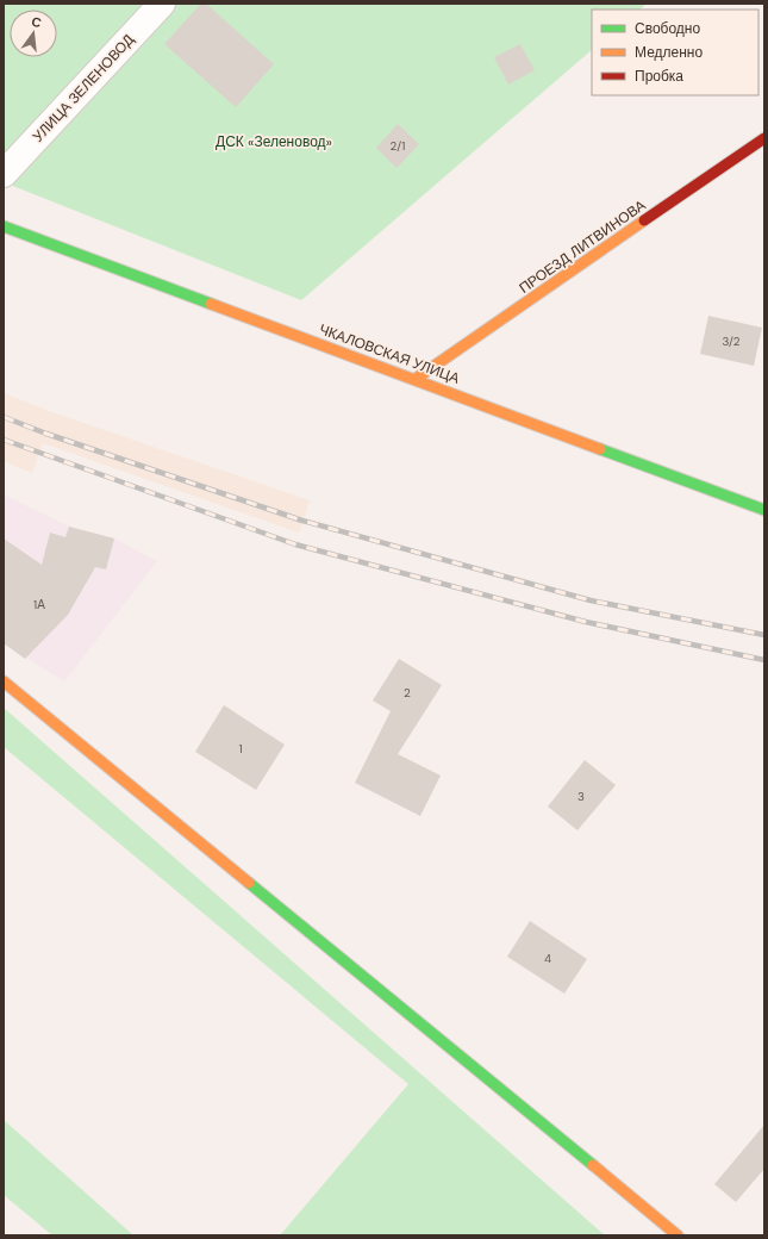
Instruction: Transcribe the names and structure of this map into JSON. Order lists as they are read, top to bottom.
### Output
{
  "streets": {
    "street": ["УЛИЦА ЗЕЛЕНОВОД", "ПРОЕЗД ЛИТВИНОВА", "ЧКАЛОВСКАЯ УЛИЦА"]
  },
  "crossings": [
    ["ПРОЕЗД ЛИТВИНОВА", "ЧКАЛОВСКАЯ УЛИЦА"]
  ],
  "parks": ["ДСК «Зеленовод»"],
  "house_numbers": [
    "2/1",
    "3/2",
    "1А",
    "2",
    "1",
    "3",
    "4"
  ],
  "legend": ["Свободно", "Медленно", "Пробка"],
  "north": "top"
}
